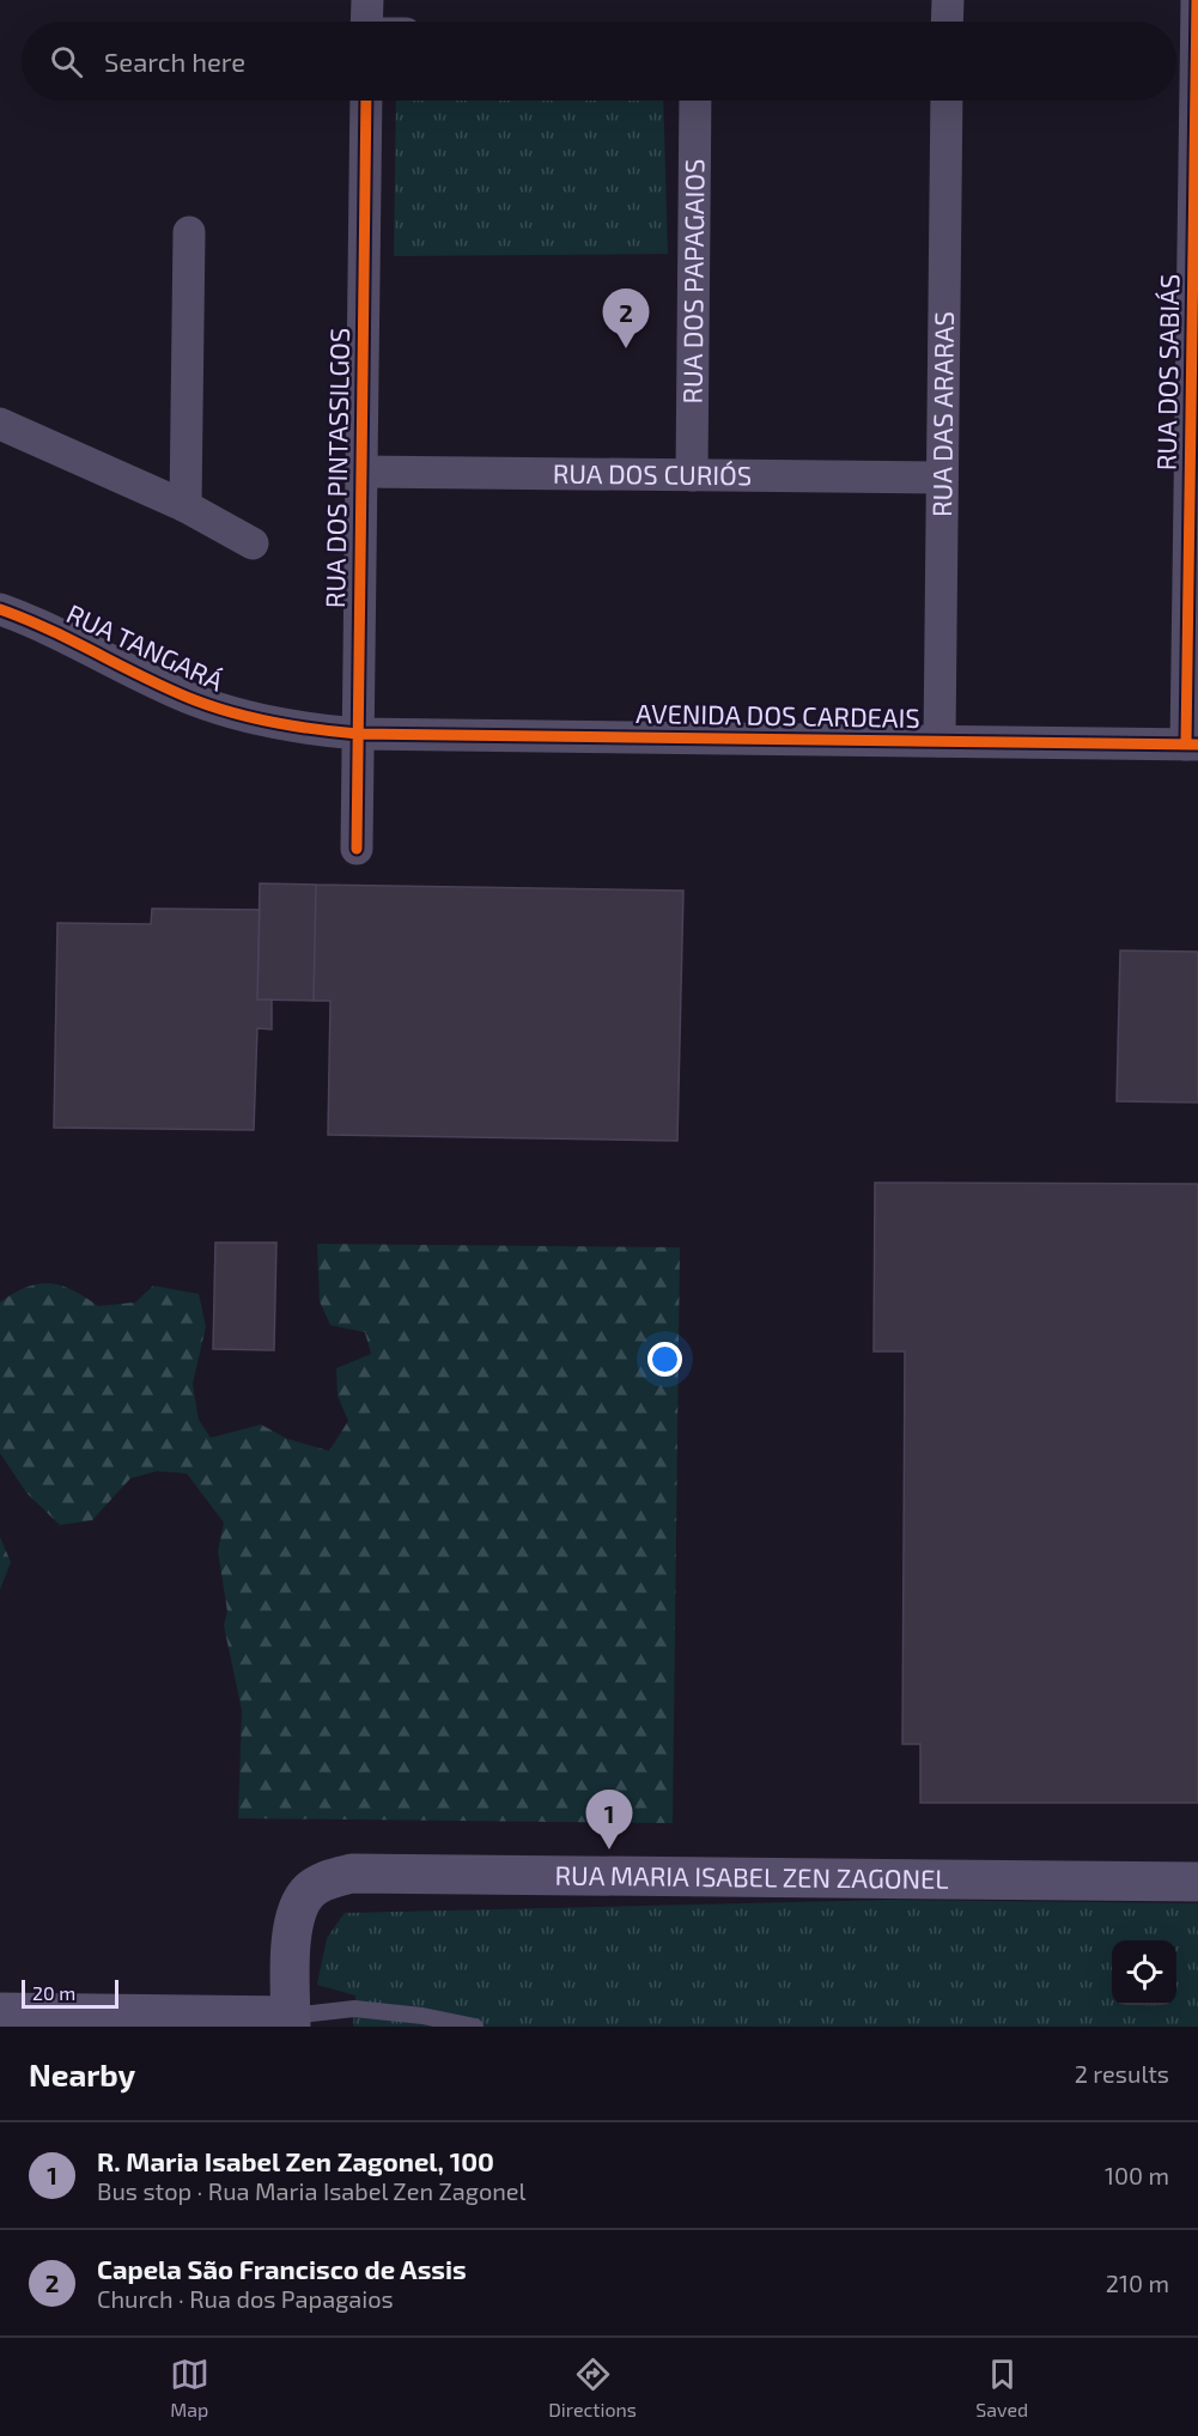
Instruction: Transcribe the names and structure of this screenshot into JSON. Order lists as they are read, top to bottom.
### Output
{
  "streets": {
    "main road": ["RUA MARIA ISABEL ZEN ZAGONEL"],
    "street": [
      "RUA DOS PAPAGAIOS",
      "RUA DOS SABIÁS",
      "RUA DAS ARARAS",
      "RUA DOS PINTASSILGOS",
      "RUA DOS CURIÓS",
      "RUA TANGARÁ",
      "AVENIDA DOS CARDEAIS"
    ]
  },
  "crossings": [
    ["RUA DOS PAPAGAIOS", "RUA DOS CURIÓS"],
    ["RUA DOS SABIÁS", "AVENIDA DOS CARDEAIS"],
    ["RUA DAS ARARAS", "RUA DOS CURIÓS"],
    ["RUA DAS ARARAS", "AVENIDA DOS CARDEAIS"],
    ["RUA DOS PINTASSILGOS", "RUA DOS CURIÓS"],
    ["RUA DOS PINTASSILGOS", "RUA TANGARÁ"],
    ["RUA DOS PINTASSILGOS", "AVENIDA DOS CARDEAIS"],
    ["RUA TANGARÁ", "AVENIDA DOS CARDEAIS"]
  ],
  "scale_bar": "20 m",
  "page": {
    "search": "Search here",
    "pins": ["2", "1"],
    "scale": "20 m",
    "heading": ["Nearby", "2 results"],
    "list": [
      {
        "mark": "1",
        "name": "R. Maria Isabel Zen Zagonel, 100",
        "note": "Bus stop · Rua Maria Isabel Zen Zagonel",
        "value": "100 m"
      },
      {
        "mark": "2",
        "name": "Capela São Francisco de Assis",
        "note": "Church · Rua dos Papagaios",
        "value": "210 m"
      }
    ],
    "nav": ["Map", "Directions", "Saved"]
  }
}
